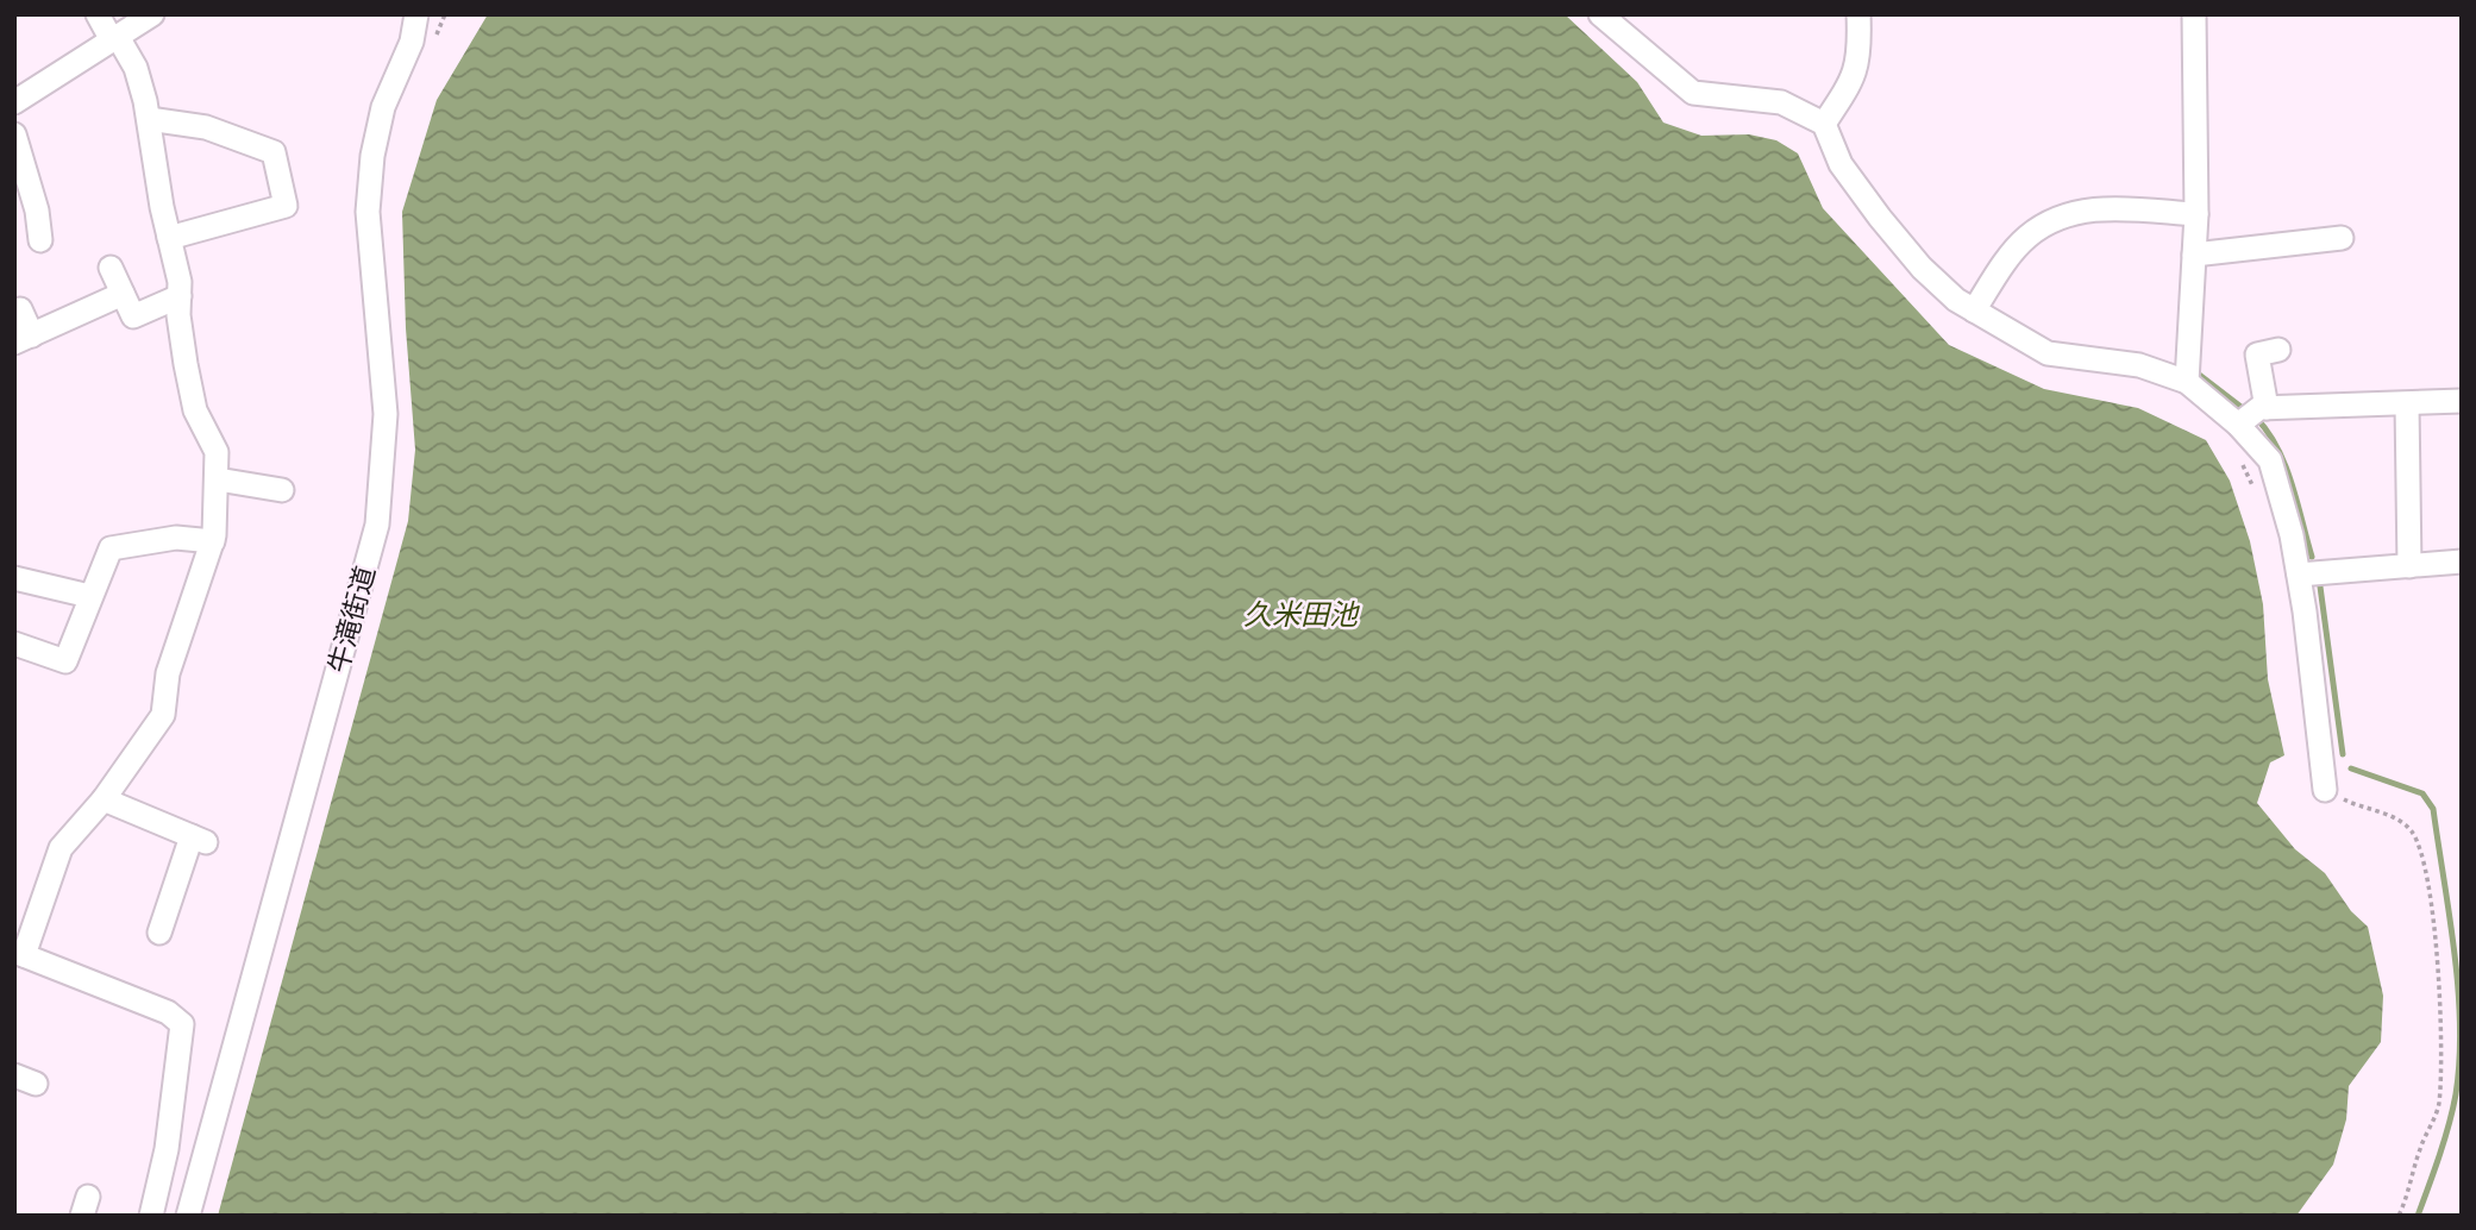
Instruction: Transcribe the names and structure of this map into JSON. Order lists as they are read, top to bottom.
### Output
{
  "streets": {
    "street": ["牛滝街道"]
  },
  "water": ["久米田池"]
}
